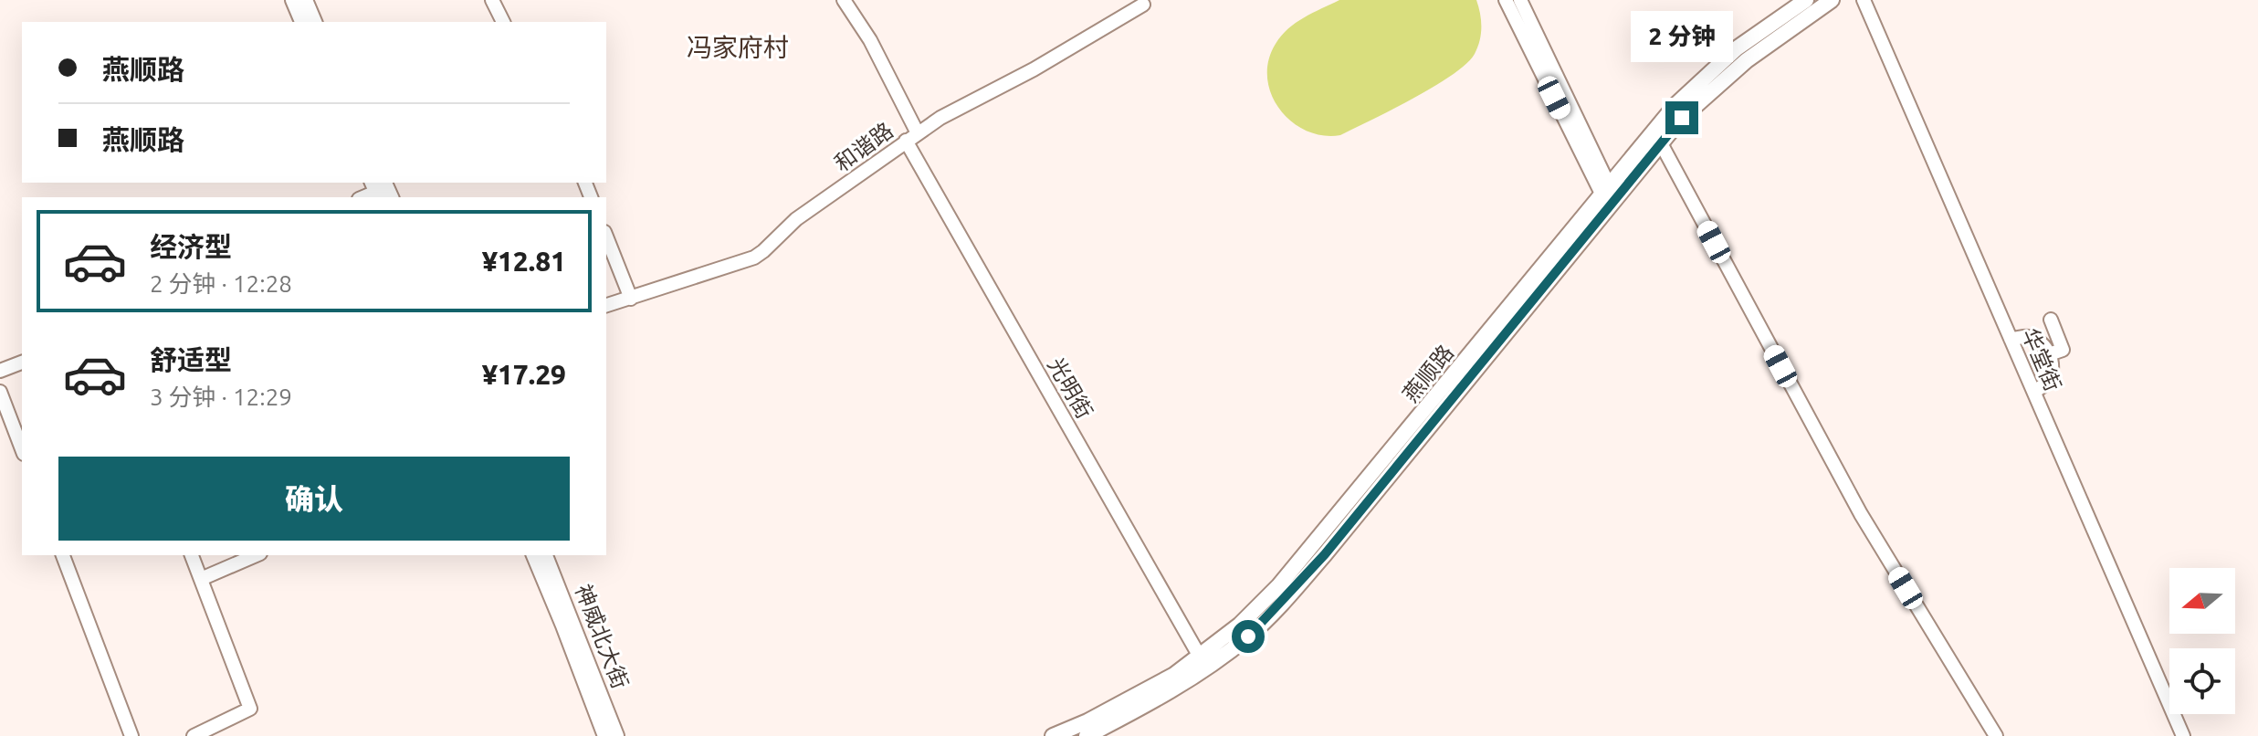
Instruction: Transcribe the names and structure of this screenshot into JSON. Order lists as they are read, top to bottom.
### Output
{
  "streets": {
    "main road": ["燕顺路", "神威北大街"],
    "street": ["和谐路", "华堂街", "光明街"]
  },
  "crossings": [
    ["和谐路", "光明街"],
    ["燕顺路", "光明街"]
  ],
  "districts": ["冯家府村"],
  "north": "left",
  "page": {
    "bubble": "2 分钟",
    "banner": ["燕顺路", "燕顺路"],
    "list": [
      {
        "name": "经济型",
        "note": "2 分钟 · 12:28",
        "value": "¥12.81"
      },
      {
        "name": "舒适型",
        "note": "3 分钟 · 12:29",
        "value": "¥17.29"
      }
    ],
    "buttons": "确认"
  }
}
